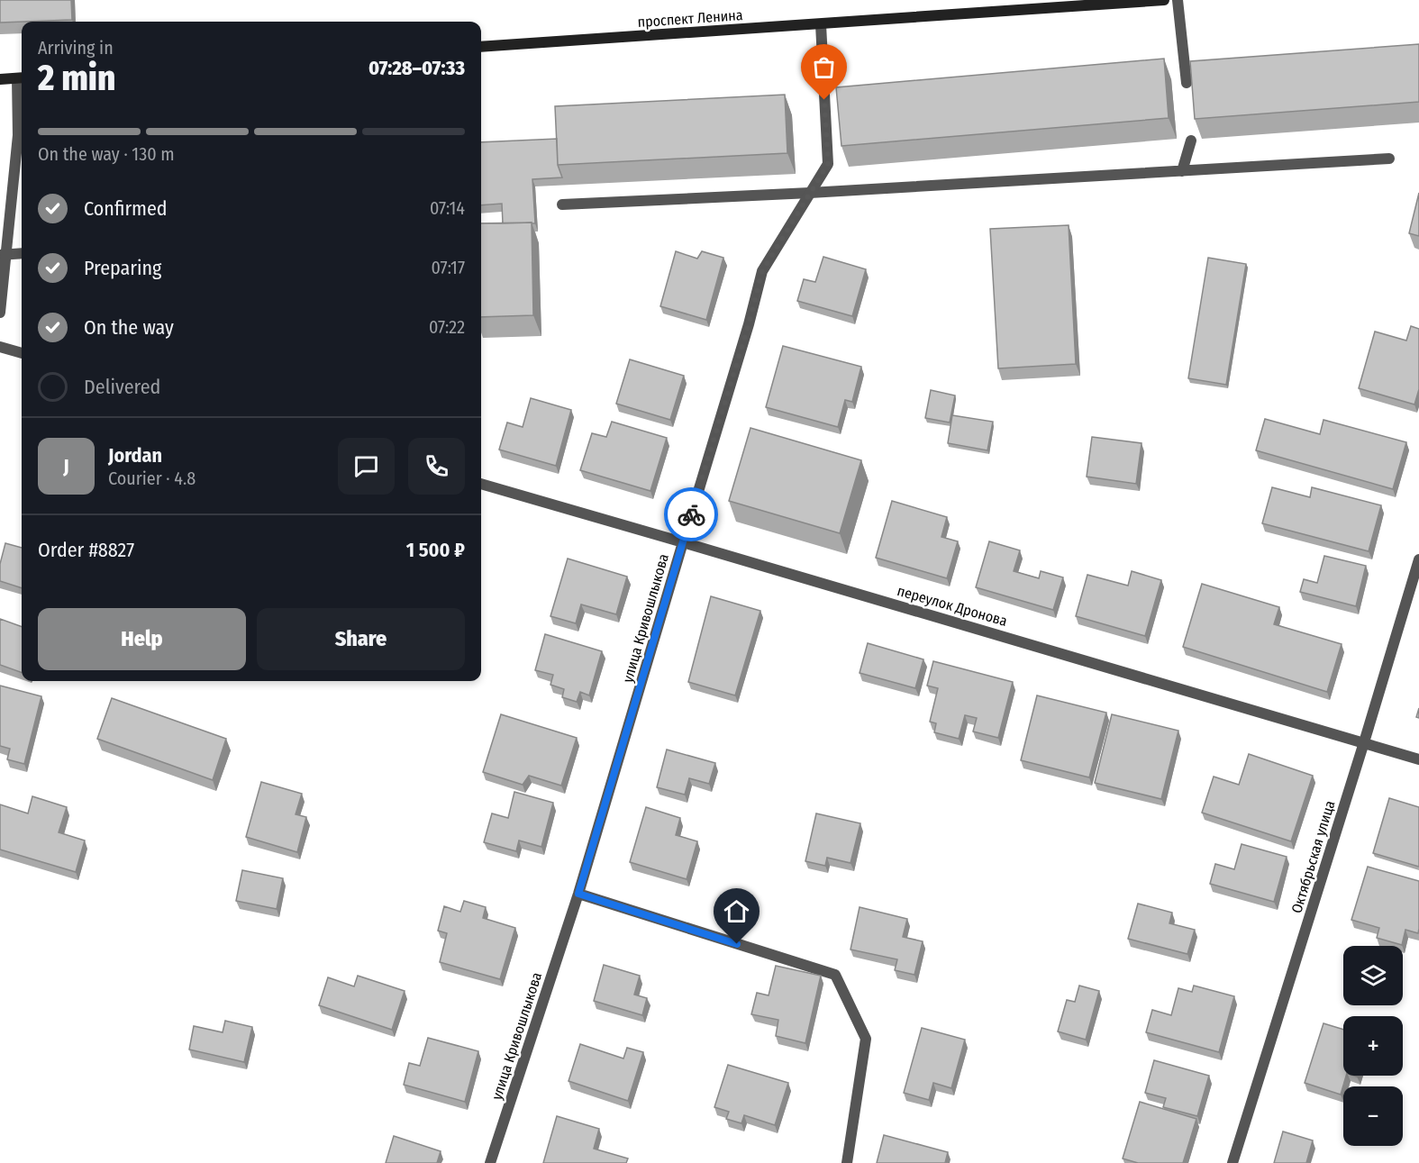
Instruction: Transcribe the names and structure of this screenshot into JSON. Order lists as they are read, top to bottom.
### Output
{
  "streets": {
    "main road": ["проспект Ленина"],
    "street": ["переулок Дронова", "улица Кривошлыкова", "Октябрьская улица"]
  },
  "crossings": [
    ["проспект Ленина", "улица Кривошлыкова"],
    ["переулок Дронова", "улица Кривошлыкова"],
    ["переулок Дронова", "Октябрьская улица"]
  ],
  "page": {
    "heading": ["2 min", "Arriving in", "07:28–07:33"],
    "panel": [
      "Jordan",
      "Courier · 4.8",
      "Order #8827",
      "1 500 ₽"
    ],
    "bar": "On the way · 130 m",
    "list": [
      ["Confirmed", "07:14"],
      ["Preparing", "07:17"],
      ["On the way", "07:22"],
      "Delivered"
    ],
    "round": "J",
    "buttons": ["Help", "Share"],
    "map_buttons": ["+", "−"]
  }
}
